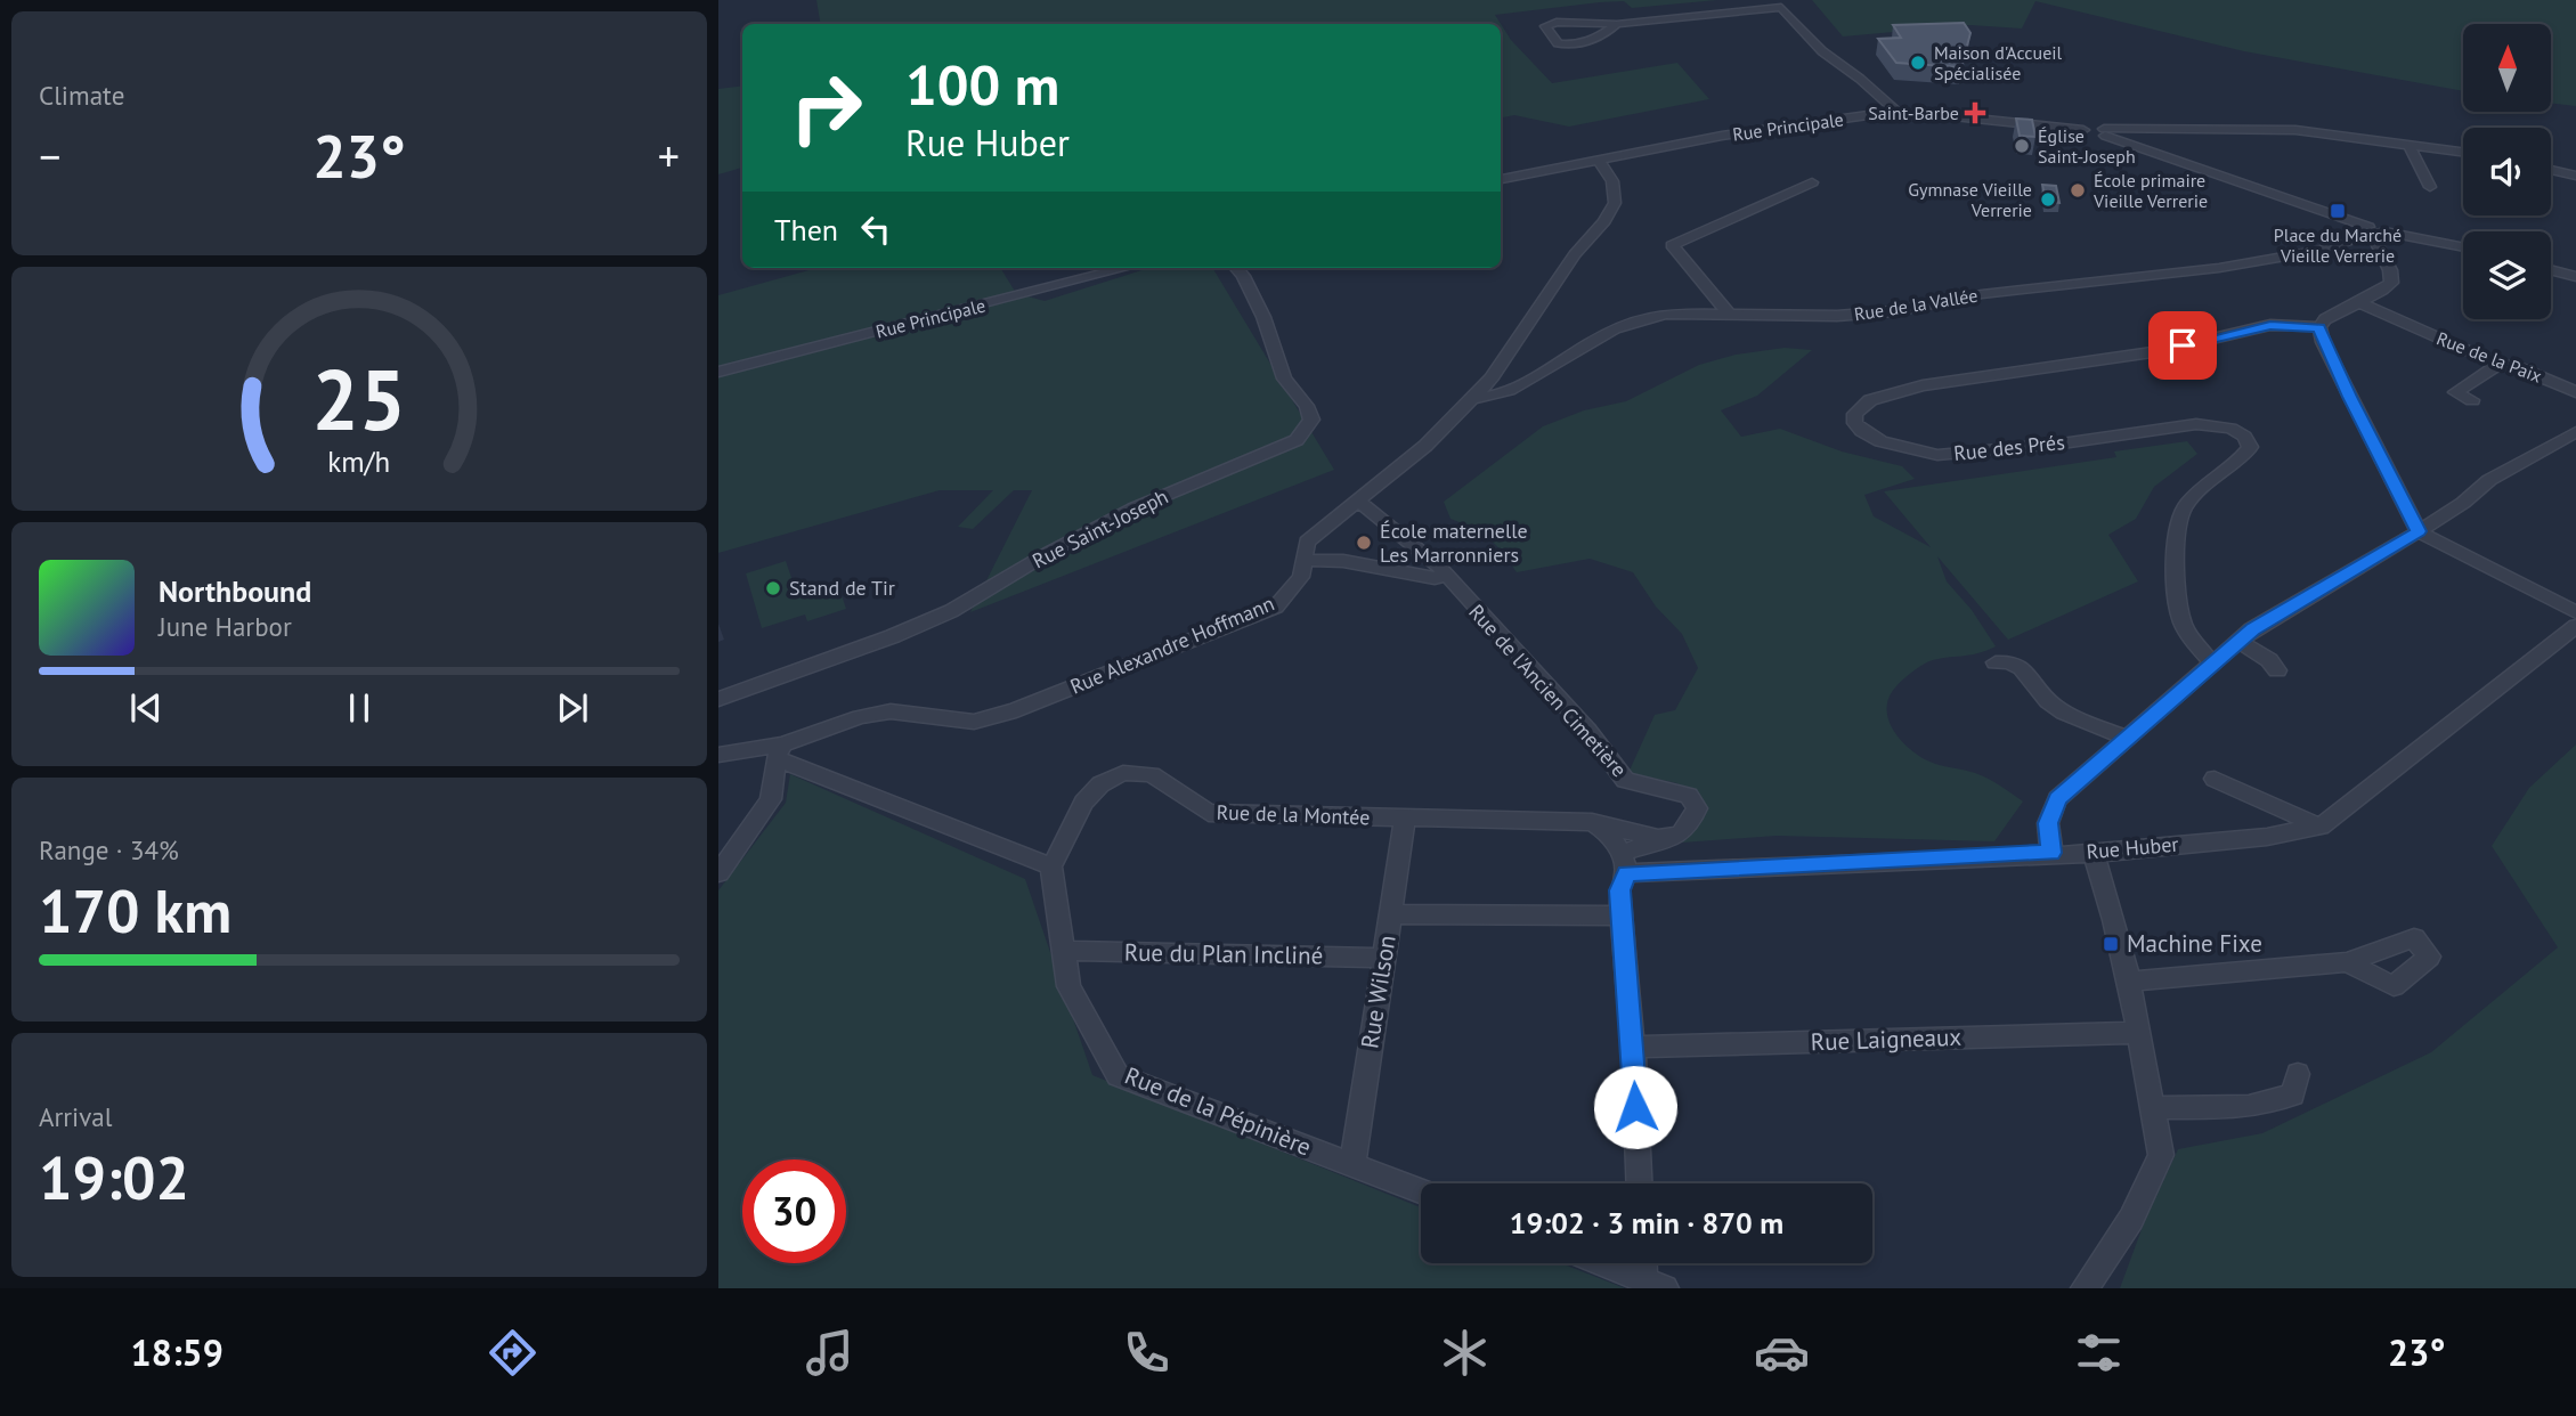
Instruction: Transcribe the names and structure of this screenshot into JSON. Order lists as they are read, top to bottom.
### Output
{
  "streets": {
    "street": [
      "Rue Principale",
      "Rue de la Vallée",
      "Rue de la Paix",
      "Rue des Prés",
      "Rue Saint-Joseph",
      "Rue Alexandre Hoffmann",
      "Rue de l'Ancien Cimetière",
      "Rue de la Montée",
      "Rue Huber",
      "Rue du Plan Incliné",
      "Rue Wilson",
      "Rue Laigneaux",
      "Rue de la Pépinière"
    ]
  },
  "crossings": [
    ["Rue Principale", "Rue Alexandre Hoffmann"],
    ["Rue de la Vallée", "Rue Alexandre Hoffmann"],
    ["Rue Alexandre Hoffmann", "Rue de l'Ancien Cimetière"],
    ["Rue de l'Ancien Cimetière", "Rue Huber"],
    ["Rue de la Montée", "Rue Wilson"],
    ["Rue de la Montée", "Rue de la Pépinière"],
    ["Rue du Plan Incliné", "Rue Wilson"],
    ["Rue du Plan Incliné", "Rue de la Pépinière"],
    ["Rue Wilson", "Rue de la Pépinière"]
  ],
  "places": {
    "other": [
      "Maison d'Accueil Spécialisée",
      "Église Saint-Joseph",
      "École primaire Vieille Verrerie",
      "Gymnase Vieille Verrerie",
      "École maternelle Les Marronniers",
      "Stand de Tir"
    ],
    "health": ["Saint-Barbe"],
    "transit": ["Place du Marché Vieille Verrerie", "Machine Fixe"]
  },
  "north": "top",
  "page": {
    "tile": [
      "Climate",
      ["Range · 34%", "170 km"],
      ["Arrival", "19:02"]
    ],
    "turn": ["100 m", "Rue Huber"],
    "heat": ["−", "23°", "+"],
    "then": "Then",
    "song": ["Northbound", "June Harbor"],
    "limit": "30",
    "trip": "19:02 · 3 min · 870 m",
    "tabs": ["18:59", "23°"],
    "gauge": ["25", "km/h"]
  }
}
